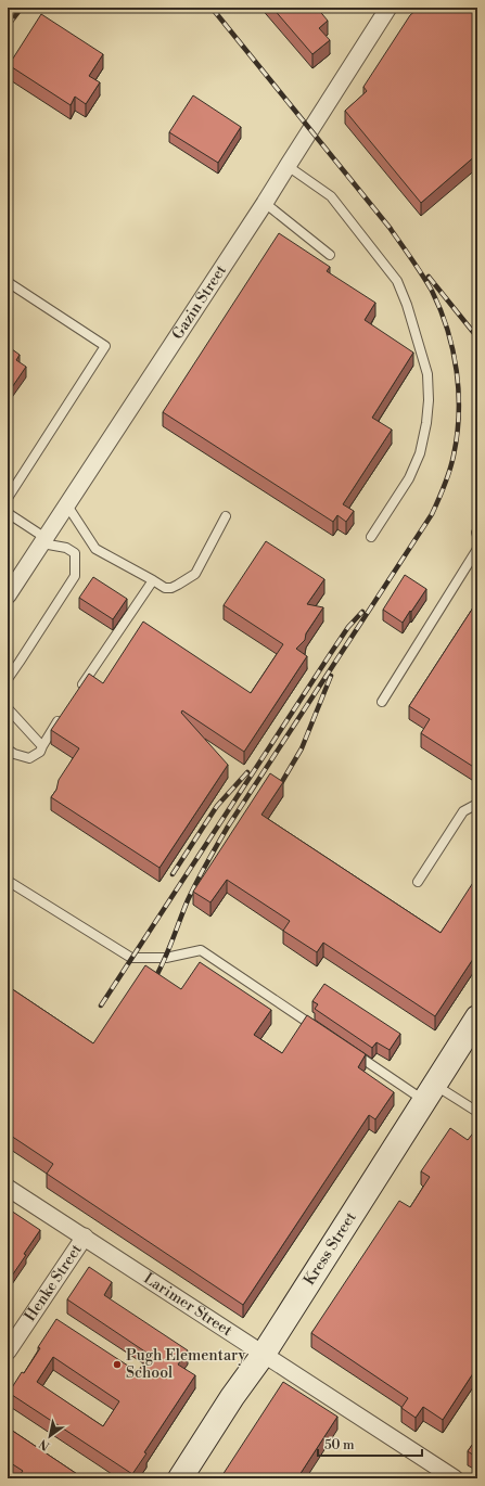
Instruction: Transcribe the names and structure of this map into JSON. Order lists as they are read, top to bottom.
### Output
{
  "streets": {
    "street": [
      "Gazin Street",
      "Kress Street",
      "Henke Street",
      "Larimer Street"
    ]
  },
  "crossings": [
    ["Kress Street", "Larimer Street"],
    ["Henke Street", "Larimer Street"]
  ],
  "places": ["Pugh Elementary School"],
  "scale_bar": "50 m",
  "north": "bottom left"
}
